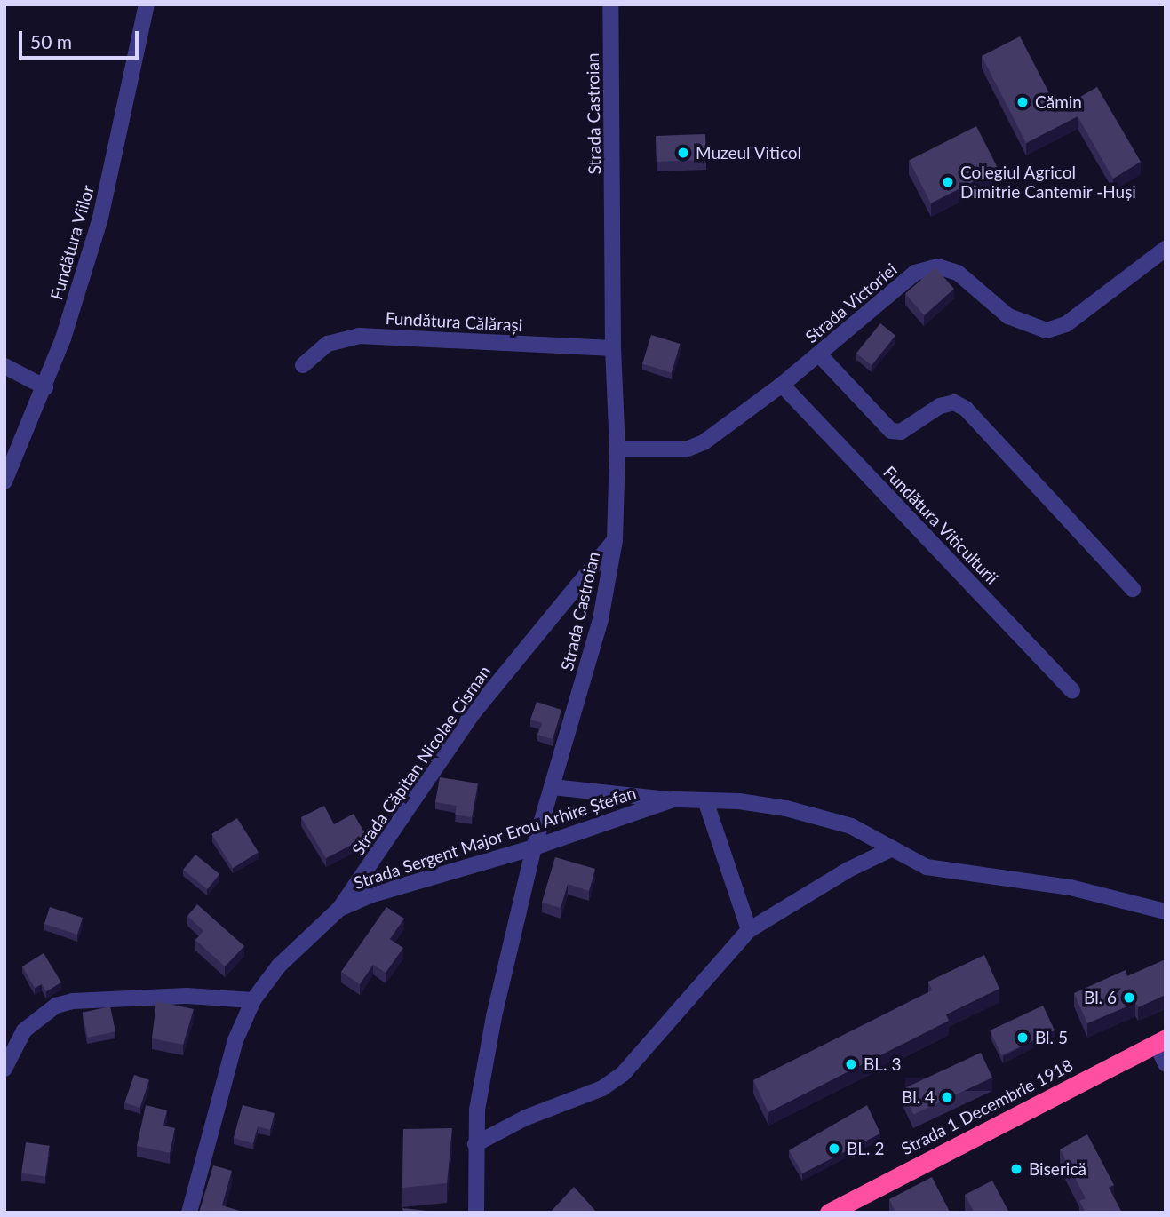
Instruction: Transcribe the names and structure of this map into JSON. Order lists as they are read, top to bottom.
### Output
{
  "streets": {
    "highway": ["Strada 1 Decembrie 1918"],
    "street": [
      "Strada Castroian",
      "Fundătura Viilor",
      "Strada Victoriei",
      "Fundătura Călărași",
      "Fundătura Viticulturii",
      "Strada Căpitan Nicolae Cisman",
      "Strada Sergent Major Erou Arhire Ștefan"
    ]
  },
  "crossings": [
    ["Strada Castroian", "Strada Victoriei"],
    ["Strada Castroian", "Fundătura Călărași"],
    ["Strada Castroian", "Strada Căpitan Nicolae Cisman"],
    ["Strada Castroian", "Strada Sergent Major Erou Arhire Ștefan"],
    ["Strada Victoriei", "Fundătura Viticulturii"],
    ["Strada Căpitan Nicolae Cisman", "Strada Sergent Major Erou Arhire Ștefan"]
  ],
  "places": [
    "Cămin",
    "Muzeul Viticol",
    "Colegiul Agricol Dimitrie Cantemir -Huși",
    "Bl. 6",
    "Bl. 5",
    "BL. 3",
    "Bl. 4",
    "BL. 2",
    "Biserică"
  ],
  "scale_bar": "50 m"
}
